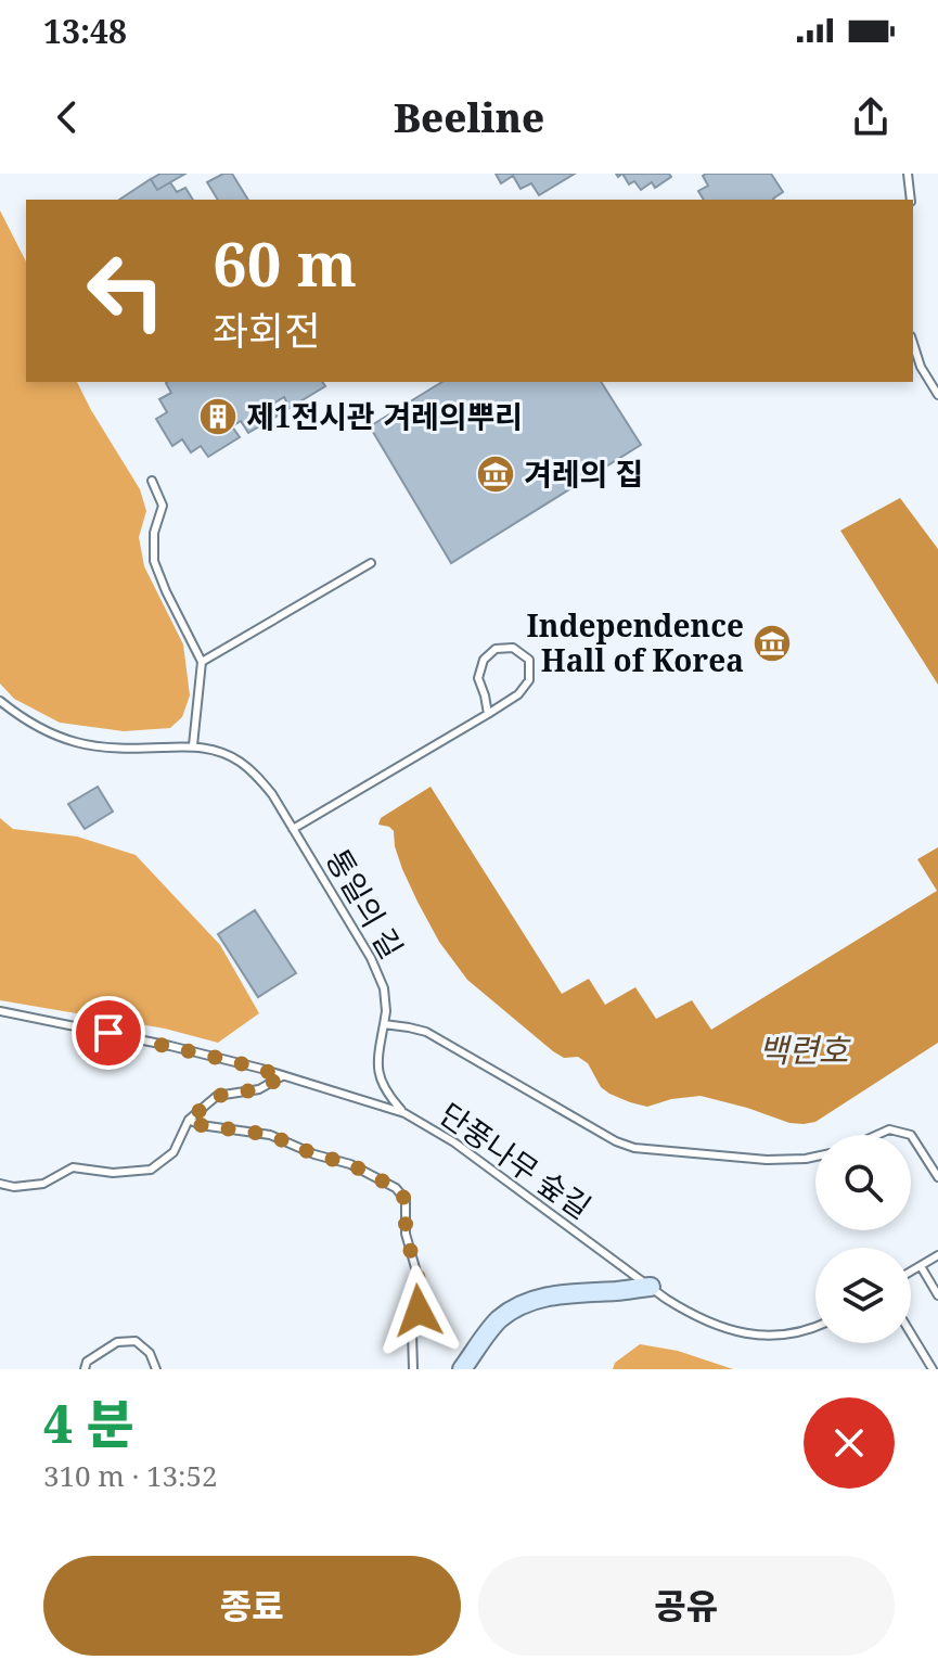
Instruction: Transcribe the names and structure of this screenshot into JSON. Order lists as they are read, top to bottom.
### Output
{
  "streets": {
    "lane": ["통일의 길", "단풍나무 숲길"]
  },
  "crossings": [
    ["통일의 길", "단풍나무 숲길"]
  ],
  "water": ["백련호"],
  "places": {
    "building": ["제1전시관 겨레의뿌리"],
    "museum": ["겨레의 집", "Independence Hall of Korea"]
  },
  "page": {
    "status": "13:48",
    "header": "Beeline",
    "turn": ["60 m", "좌회전"],
    "heading": ["4 분", "310 m · 13:52"],
    "buttons": ["종료", "공유"]
  }
}
